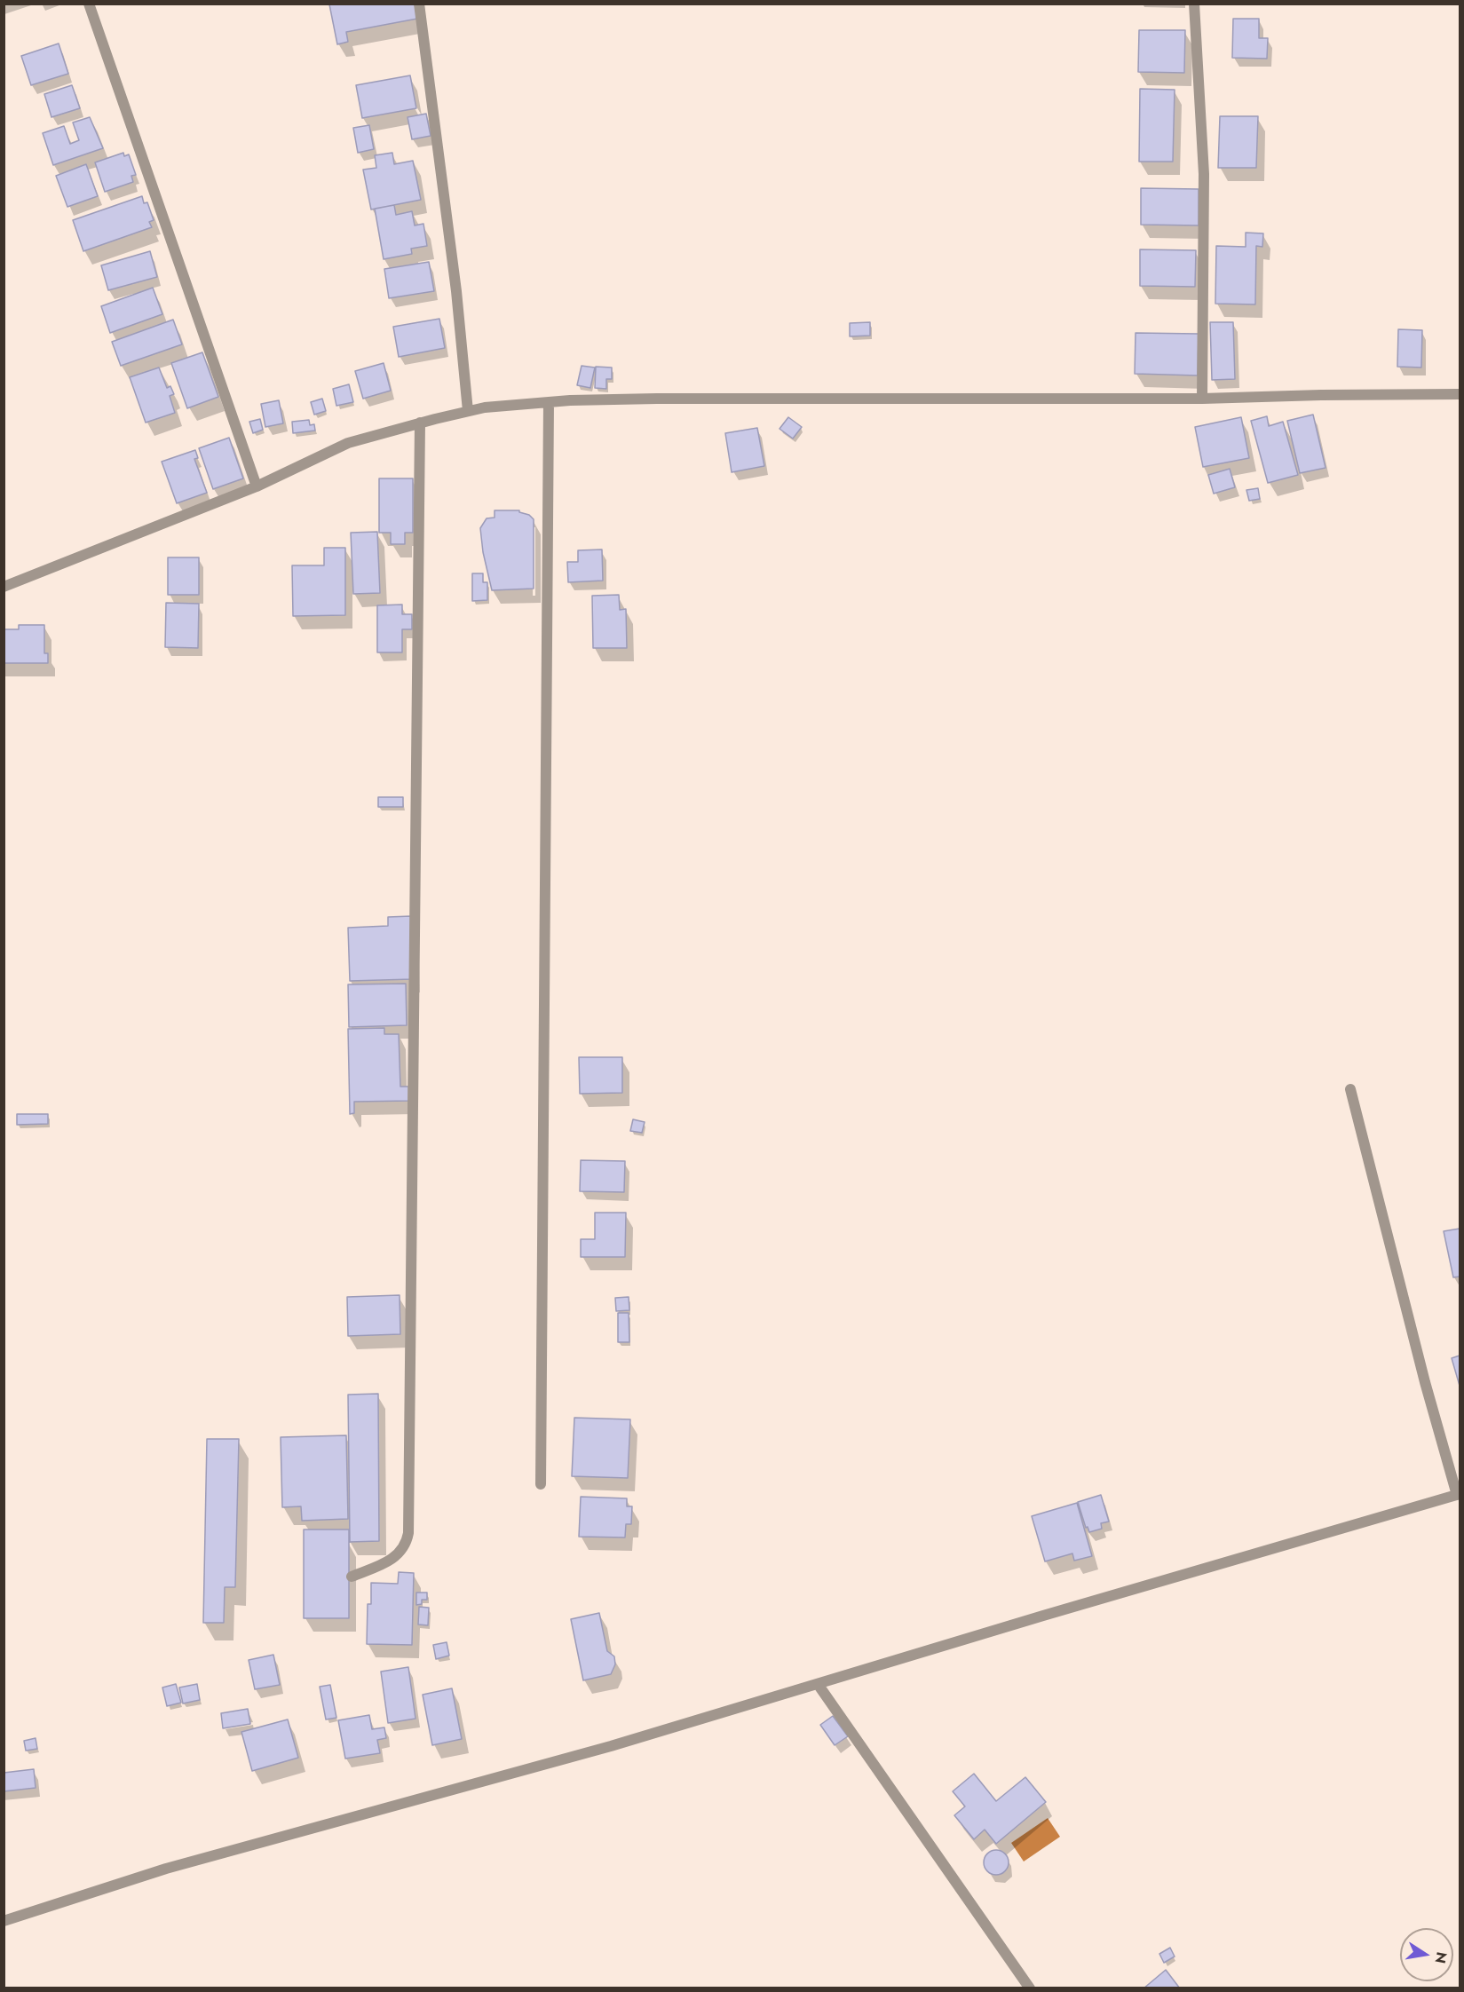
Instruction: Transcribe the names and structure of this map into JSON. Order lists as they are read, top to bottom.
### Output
{
  "north": "right"
}
